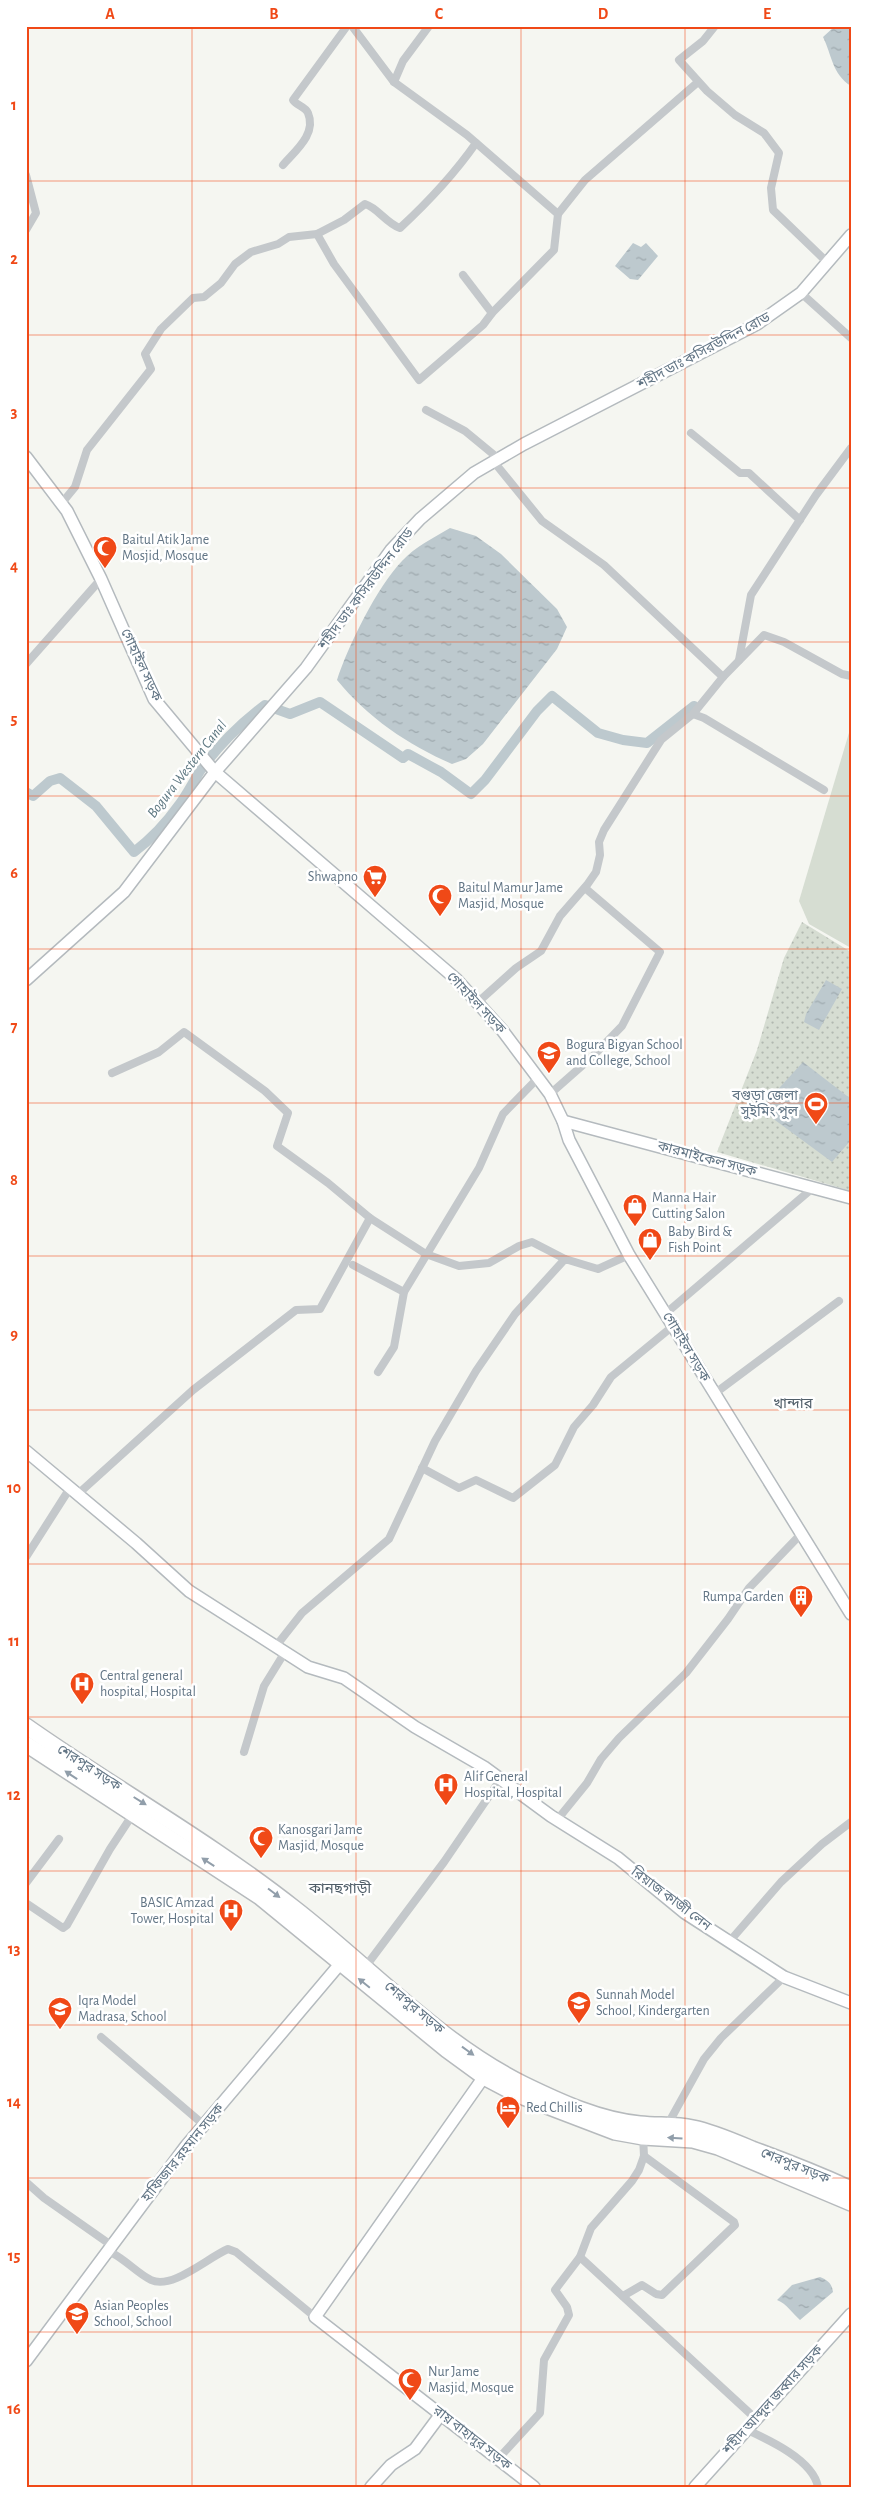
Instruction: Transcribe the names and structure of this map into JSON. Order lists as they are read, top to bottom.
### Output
{
  "streets": {
    "highway": ["শেরপুর সড়ক"],
    "street": [
      "শহীদ ডাঃ কসিরউদ্দিন রোড",
      "গোহাইল সড়ক",
      "কারমাইকেল সড়ক",
      "রিয়াজ কাজী লেন",
      "হাফিজার রহমান সড়ক",
      "শহীদ আব্দুল জব্বার সড়ক",
      "রায় বাহাদুর সড়ক"
    ]
  },
  "crossings": [
    ["শহীদ ডাঃ কসিরউদ্দিন রোড", "গোহাইল সড়ক"],
    ["গোহাইল সড়ক", "কারমাইকেল সড়ক"],
    ["শেরপুর সড়ক", "হাফিজার রহমান সড়ক"]
  ],
  "districts": ["খান্দার", "কানছগাড়ী"],
  "water": ["Bogura Western Canal"],
  "places": {
    "mosque": [
      "Baitul Atik Jame Mosjid, Mosque",
      "Baitul Mamur Jame Masjid, Mosque",
      "Kanosgari Jame Masjid, Mosque",
      "Nur Jame Masjid, Mosque"
    ],
    "supermarket": ["Shwapno"],
    "school or university": [
      "Bogura Bigyan School and College, School",
      "Sunnah Model School, Kindergarten",
      "Iqra Model Madrasa, School",
      "Asian Peoples School, School"
    ],
    "sports": ["বগুড়া জেলা সুইমিং পুল"],
    "shop": ["Manna Hair Cutting Salon", "Baby Bird & Fish Point"],
    "building": ["Rumpa Garden"],
    "hospital": ["Central general hospital, Hospital", "Alif General Hospital, Hospital", "BASIC Amzad Tower, Hospital"],
    "hotel": ["Red Chillis"]
  },
  "grid": {
    "columns": [
      "A",
      "B",
      "C",
      "D",
      "E"
    ],
    "rows": [
      "1",
      "2",
      "3",
      "4",
      "5",
      "6",
      "7",
      "8",
      "9",
      "10",
      "11",
      "12",
      "13",
      "14",
      "15",
      "16"
    ]
  }
}
